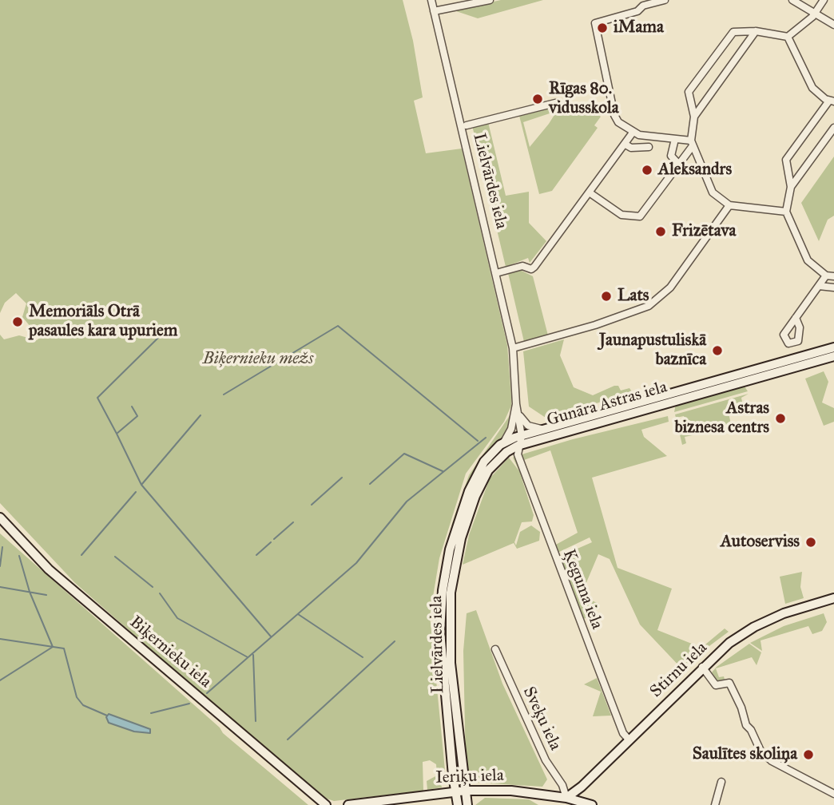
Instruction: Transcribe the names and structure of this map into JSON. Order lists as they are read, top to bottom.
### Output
{
  "streets": {
    "main road": [
      "Lielvārdes iela",
      "Gunāra Astras iela",
      "Biķernieku iela",
      "Stirnu iela",
      "Ieriķu iela"
    ],
    "street": ["Ķeguma iela", "Sveķu iela"]
  },
  "crossings": [
    ["Lielvārdes iela", "Gunāra Astras iela"],
    ["Lielvārdes iela", "Ķeguma iela"],
    ["Lielvārdes iela", "Ieriķu iela"],
    ["Gunāra Astras iela", "Ķeguma iela"],
    ["Ķeguma iela", "Stirnu iela"],
    ["Stirnu iela", "Sveķu iela"],
    ["Stirnu iela", "Ieriķu iela"],
    ["Sveķu iela", "Ieriķu iela"]
  ],
  "parks": ["Biķernieku mežs"],
  "places": [
    "iMama",
    "Rīgas 80. vidusskola",
    "Aleksandrs",
    "Frizētava",
    "Lats",
    "Memoriāls Otrā pasaules kara upuriem",
    "Jaunapustuliskā baznīca",
    "Astras biznesa centrs",
    "Autoserviss",
    "Saulītes skoliņa"
  ]
}
